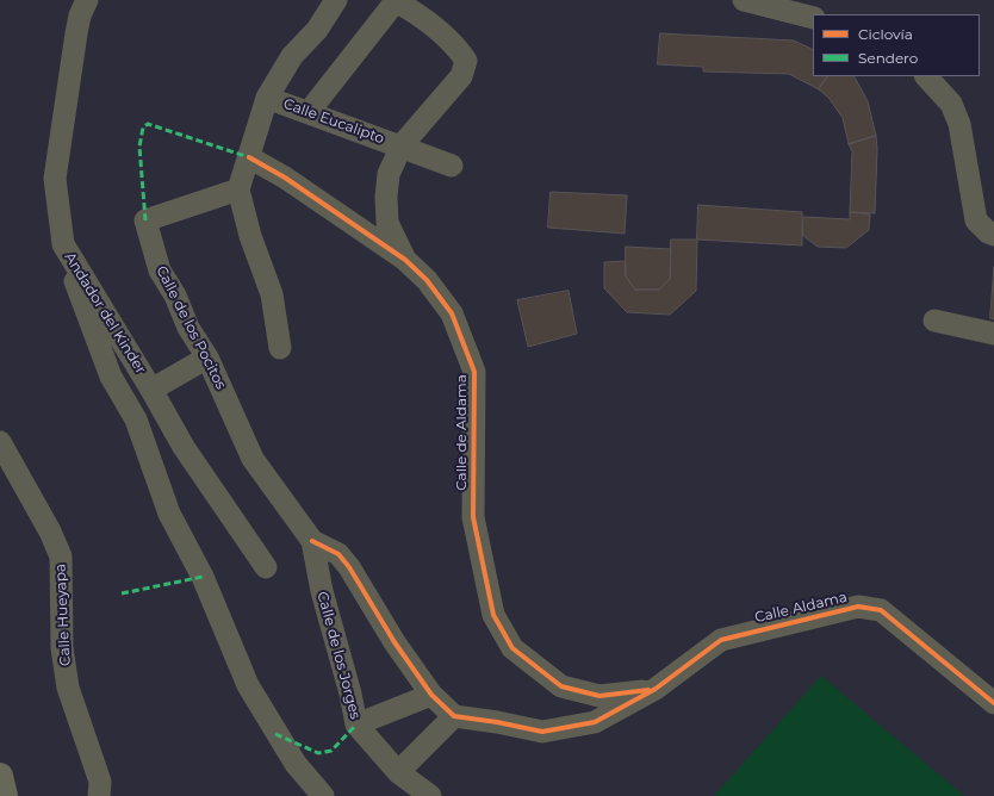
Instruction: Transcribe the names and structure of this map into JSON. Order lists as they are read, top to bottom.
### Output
{
  "streets": {
    "street": [
      "Calle Eucalipto",
      "Andador del Kinder",
      "Calle de los Pocitos",
      "Calle de Aldama",
      "Calle Aldama",
      "Calle Hueyapa",
      "Calle de los Jorges"
    ]
  },
  "crossings": [
    ["Calle de los Pocitos", "Calle de los Jorges"],
    ["Calle de Aldama", "Calle Aldama"]
  ],
  "legend": ["Ciclovía", "Sendero"]
}
